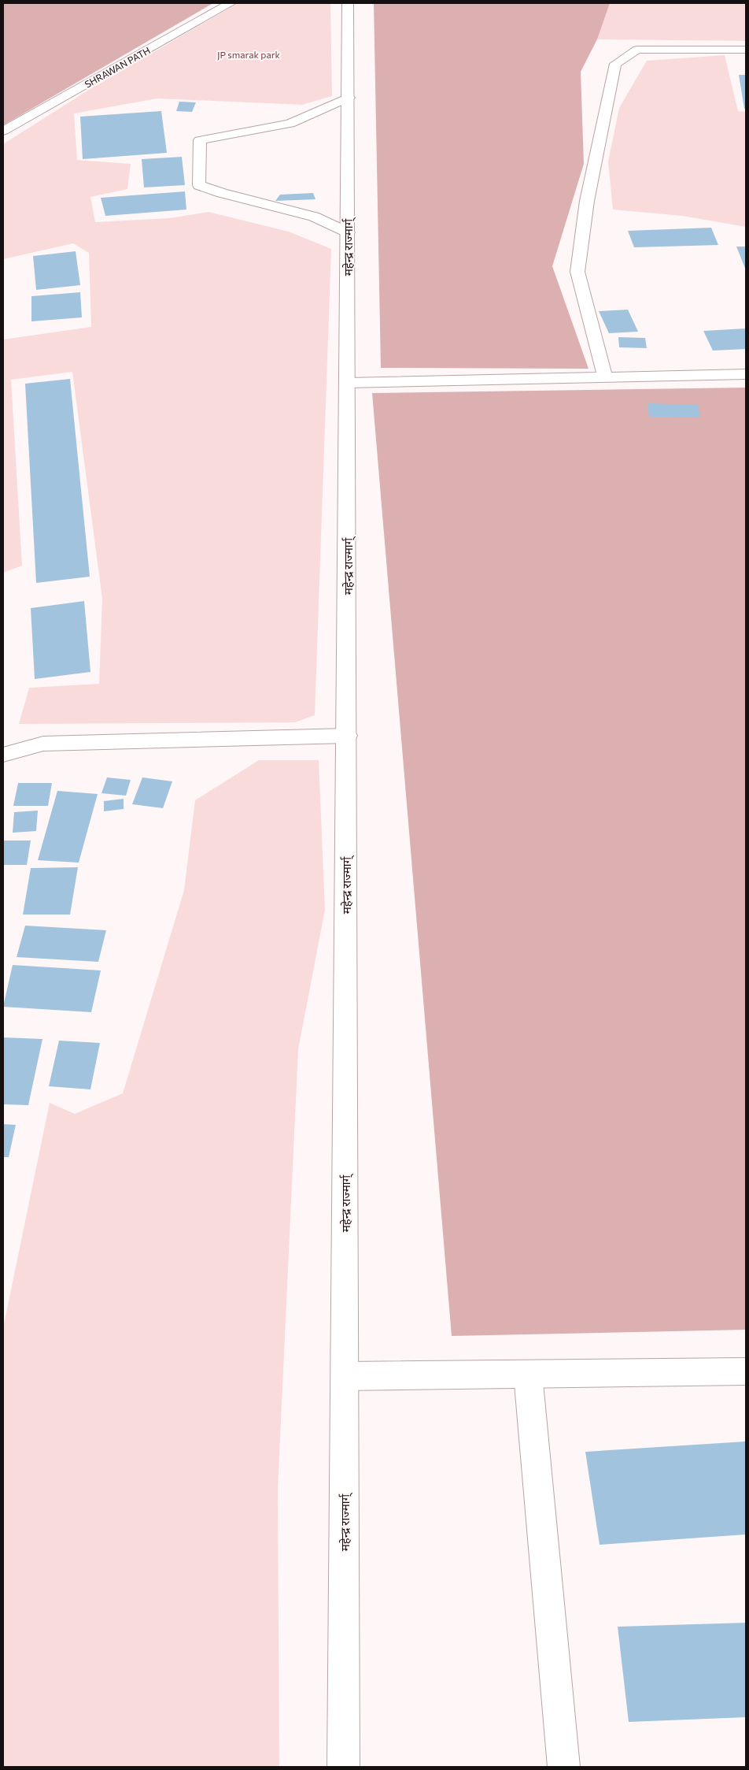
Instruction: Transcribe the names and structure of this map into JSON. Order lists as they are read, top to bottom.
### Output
{
  "streets": {
    "main road": ["SHRAWAN PATH", "महेन्द्र राज्मार्ग्"]
  },
  "parks": ["JP smarak park"]
}
